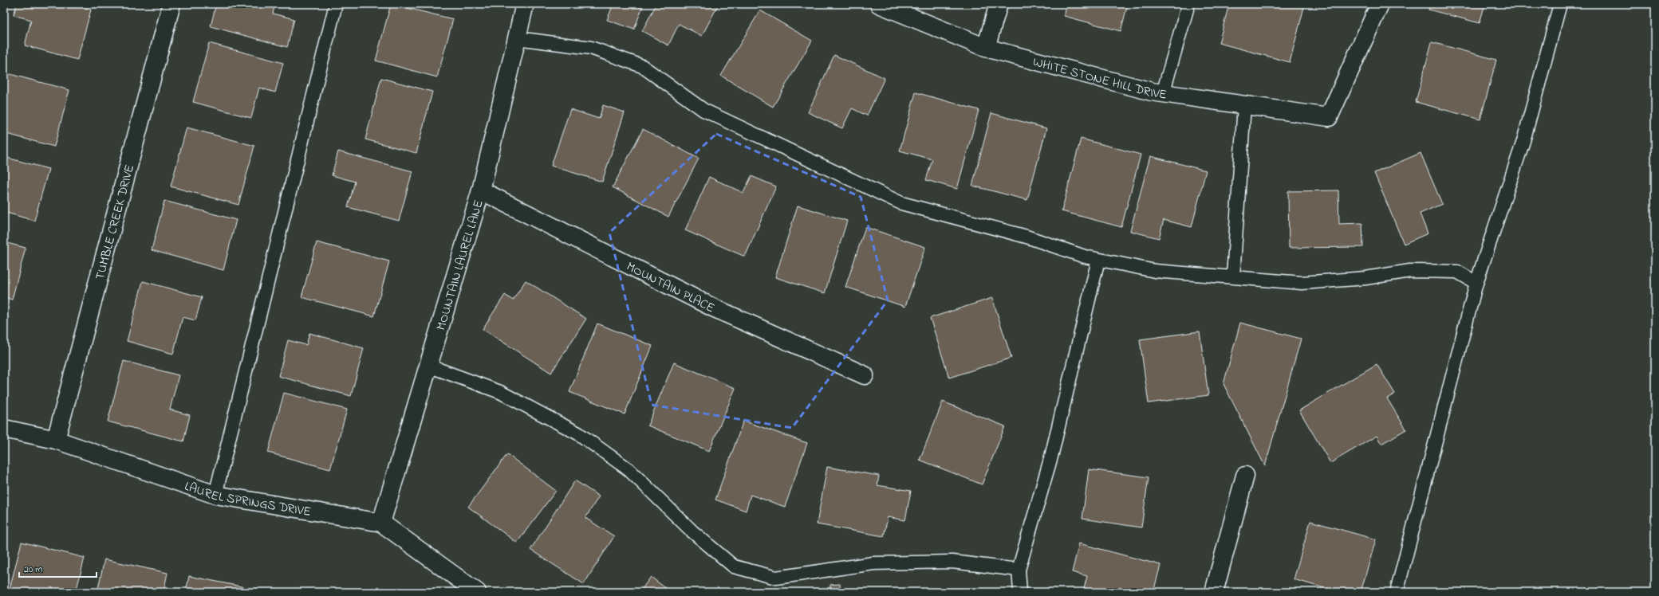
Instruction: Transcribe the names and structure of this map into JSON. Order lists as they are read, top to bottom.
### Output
{
  "streets": {
    "street": [
      "WHITE STONE HILL DRIVE",
      "TUMBLE CREEK DRIVE",
      "MOUNTAIN LAUREL LANE",
      "MOUNTAIN PLACE",
      "LAUREL SPRINGS DRIVE"
    ]
  },
  "crossings": [
    ["TUMBLE CREEK DRIVE", "LAUREL SPRINGS DRIVE"],
    ["MOUNTAIN LAUREL LANE", "MOUNTAIN PLACE"],
    ["MOUNTAIN LAUREL LANE", "LAUREL SPRINGS DRIVE"]
  ],
  "scale_bar": "20 m"
}
